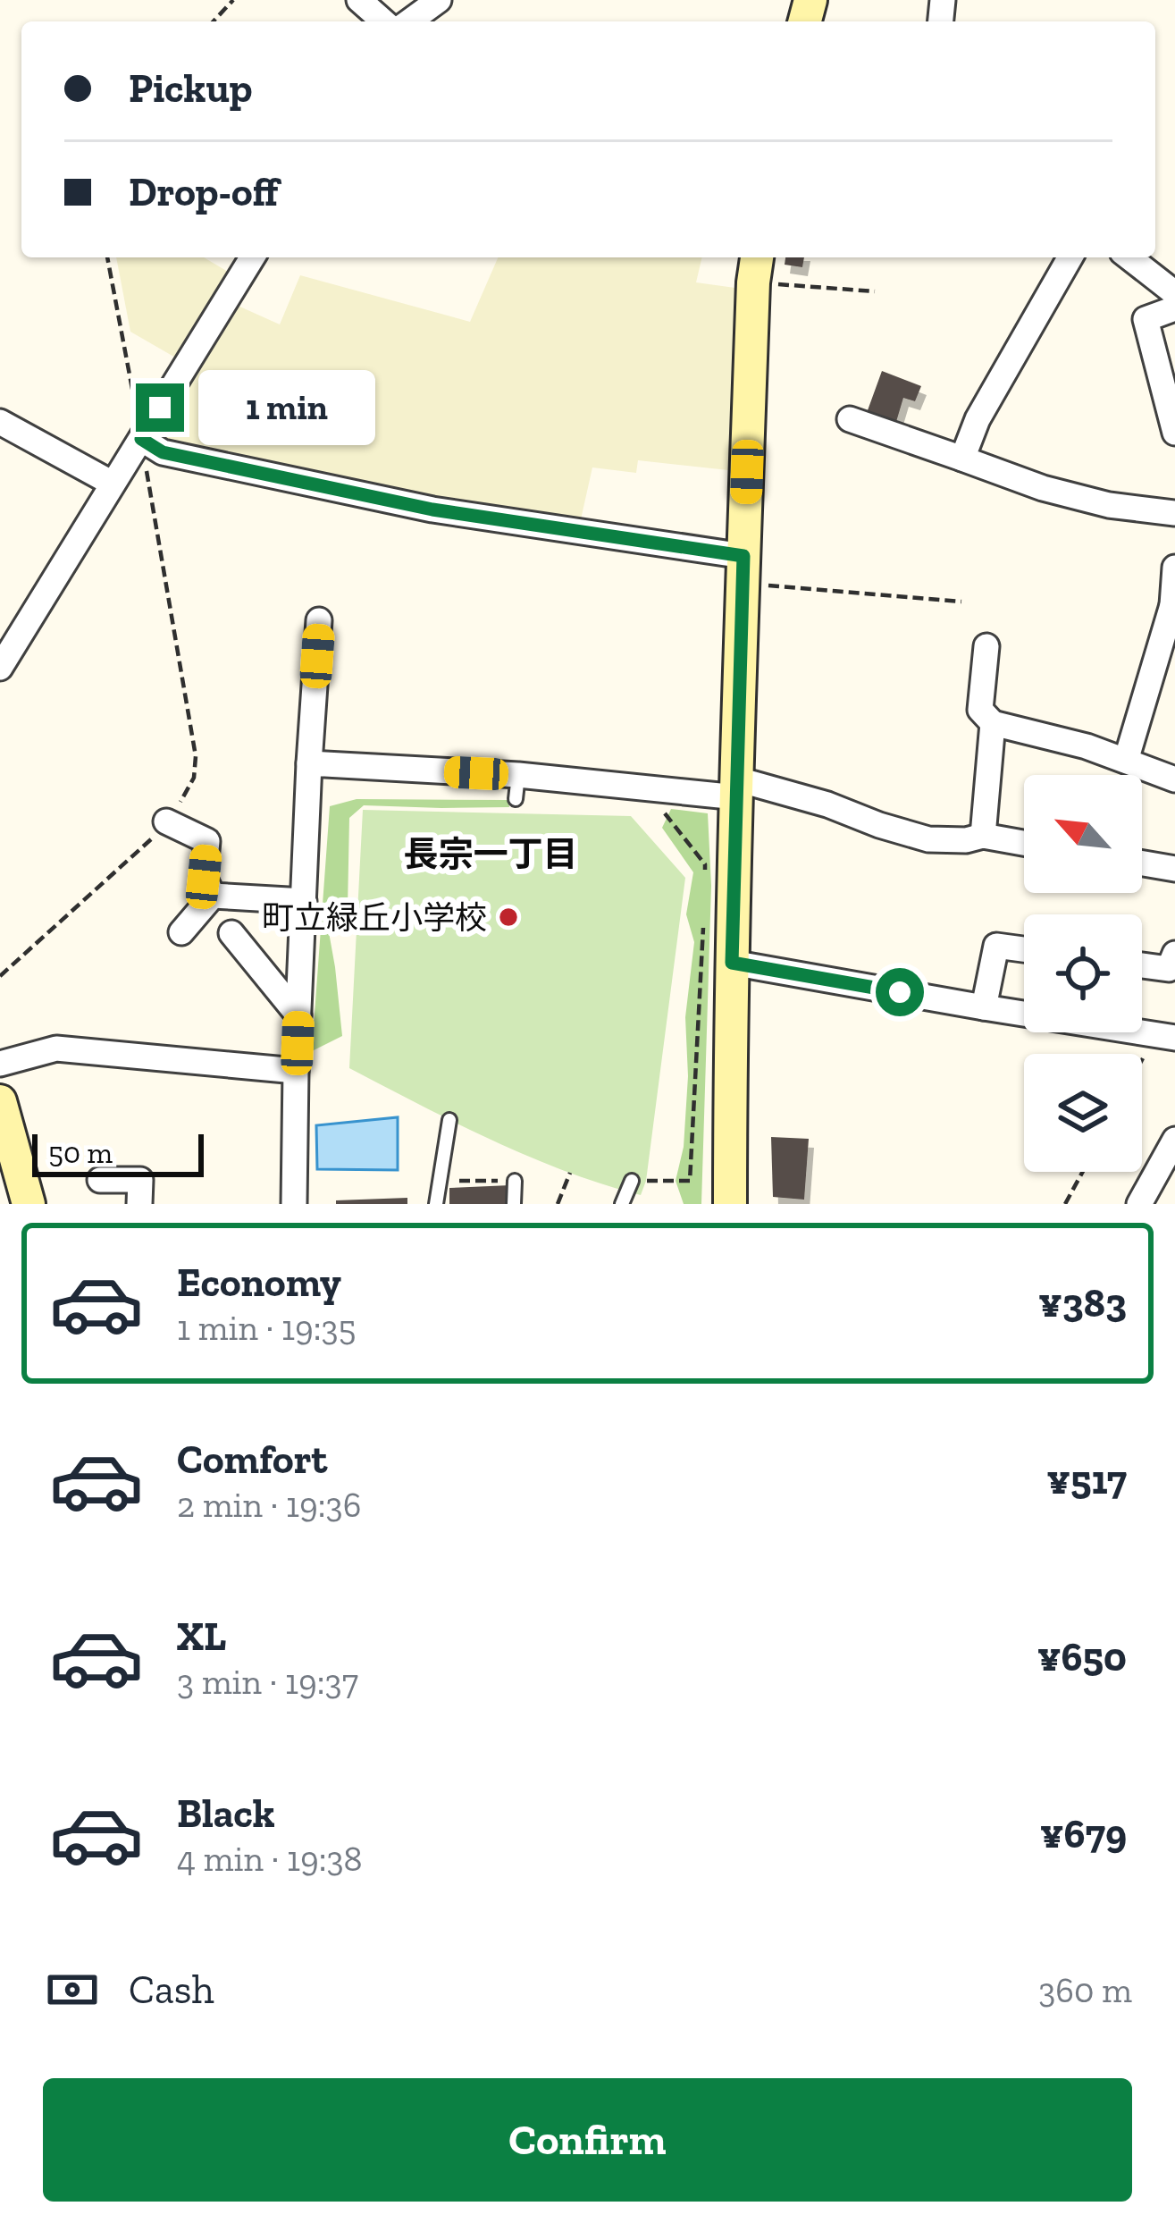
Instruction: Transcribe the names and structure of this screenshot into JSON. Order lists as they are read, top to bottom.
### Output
{
  "districts": ["長宗一丁目"],
  "places": ["町立緑丘小学校"],
  "scale_bar": "50 m",
  "north": "top left",
  "page": {
    "banner": ["Pickup", "Drop-off"],
    "bubble": "1 min",
    "scale": "50 m",
    "list": [
      {
        "name": "Economy",
        "note": "1 min · 19:35",
        "value": "¥383"
      },
      {
        "name": "Comfort",
        "note": "2 min · 19:36",
        "value": "¥517"
      },
      {
        "name": "XL",
        "note": "3 min · 19:37",
        "value": "¥650"
      },
      {
        "name": "Black",
        "note": "4 min · 19:38",
        "value": "¥679"
      }
    ],
    "pay": ["Cash", "360 m"],
    "buttons": "Confirm"
  }
}
